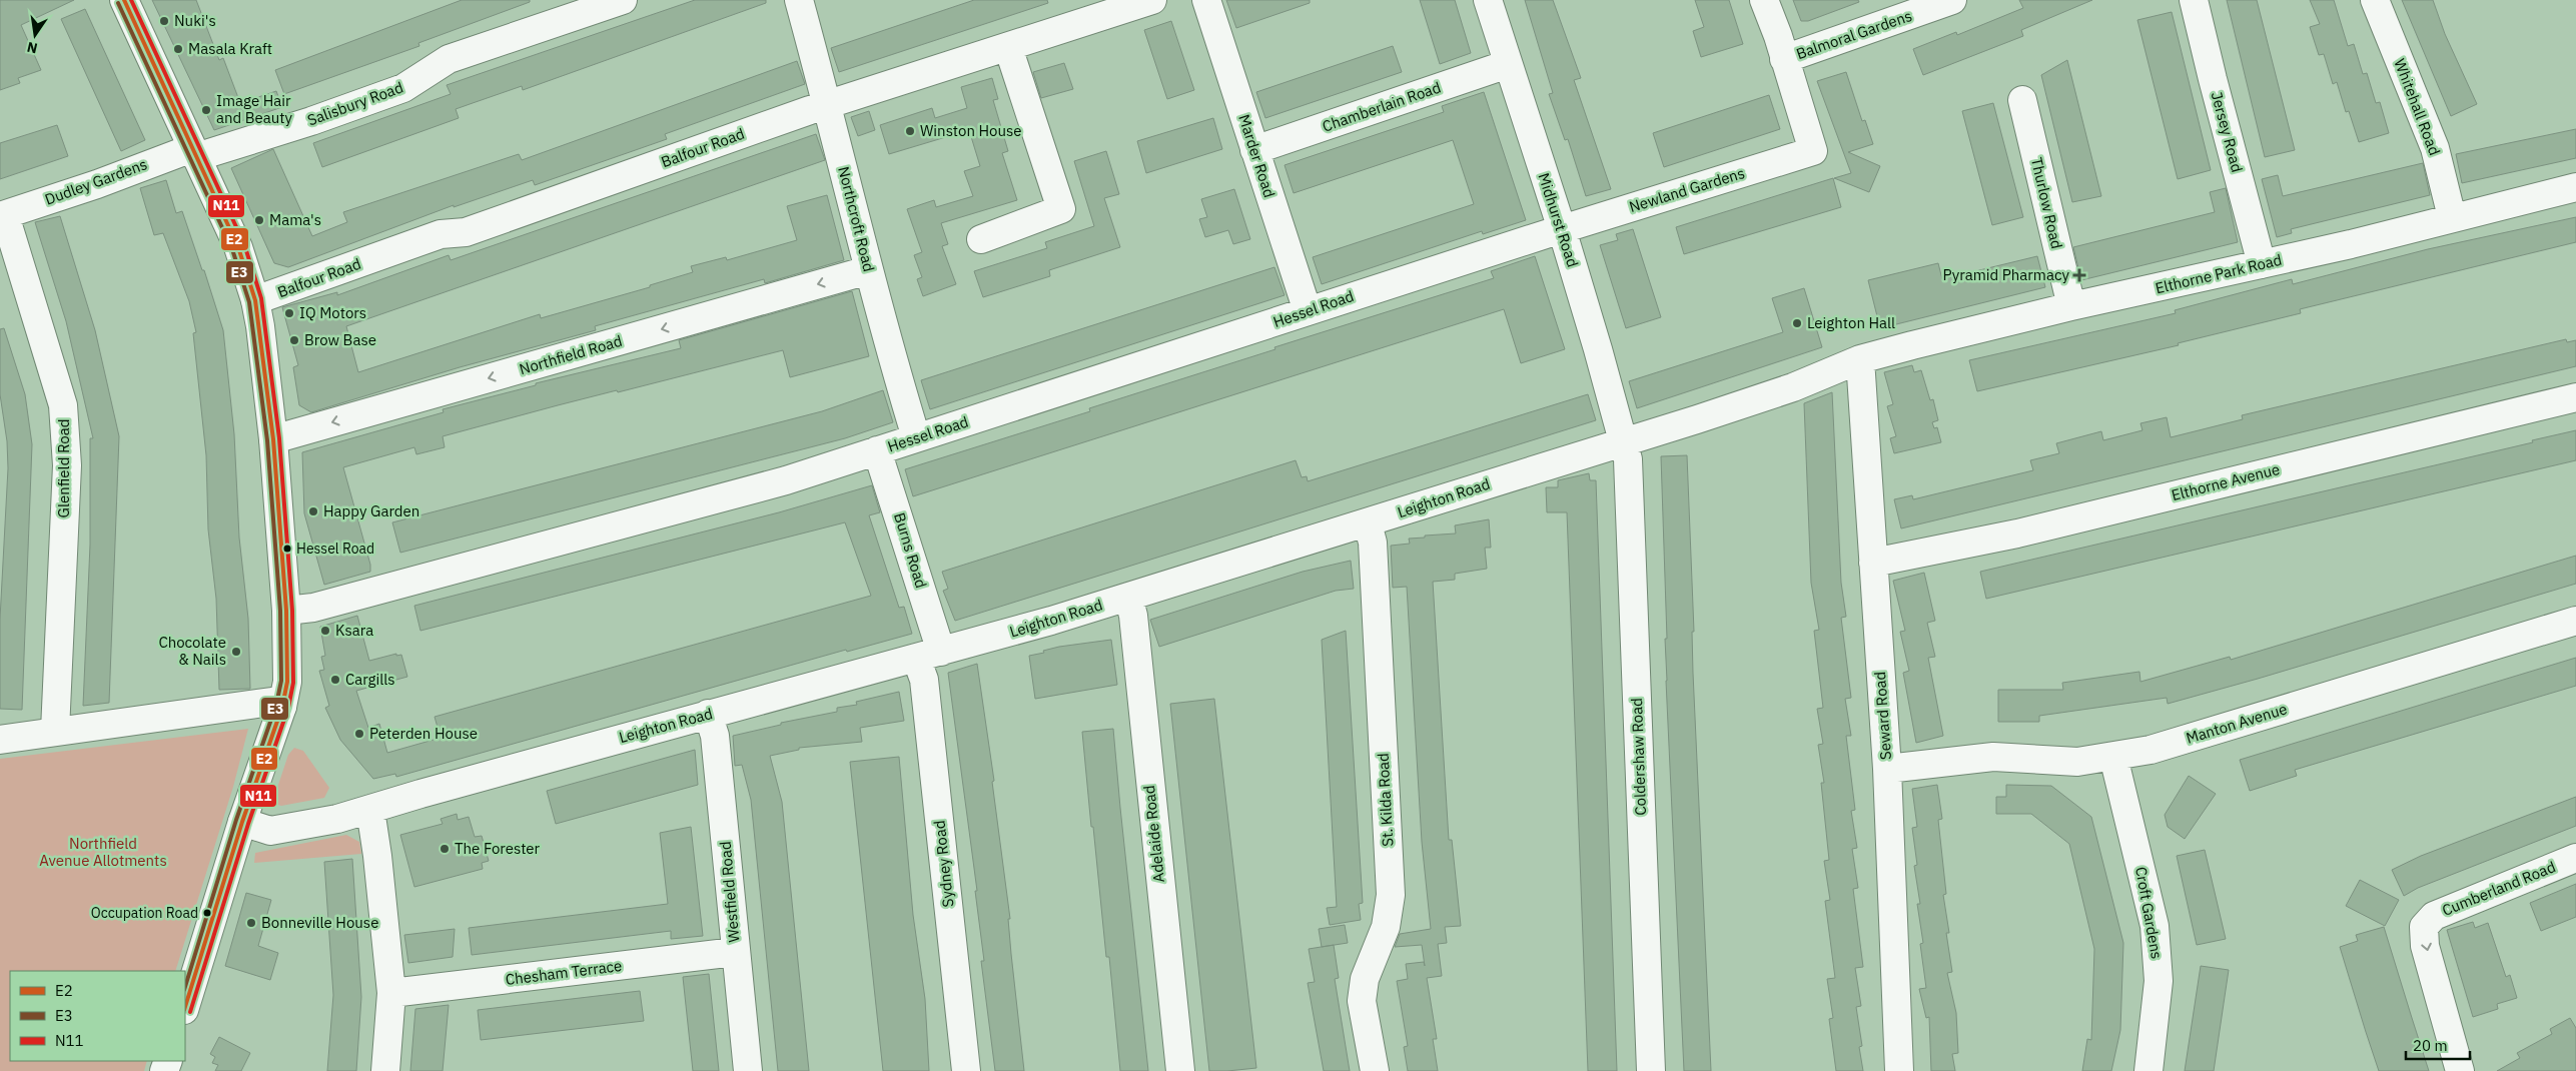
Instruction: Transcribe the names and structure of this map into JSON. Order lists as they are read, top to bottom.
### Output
{
  "streets": {
    "street": [
      "Balmoral Gardens",
      "Salisbury Road",
      "Chamberlain Road",
      "Whitehall Road",
      "Jersey Road",
      "Balfour Road",
      "Marder Road",
      "Dudley Gardens",
      "Newland Gardens",
      "Thurlow Road",
      "Northcroft Road",
      "Midhurst Road",
      "Elthorne Park Road",
      "Hessel Road",
      "Northfield Road",
      "Glenfield Road",
      "Elthorne Avenue",
      "Leighton Road",
      "Burns Road",
      "Seward Road",
      "Manton Avenue",
      "Coldershaw Road",
      "St. Kilda Road",
      "Adelaide Road",
      "Sydney Road",
      "Cumberland Road",
      "Westfield Road",
      "Croft Gardens",
      "Chesham Terrace"
    ]
  },
  "crossings": [
    ["Balmoral Gardens", "Newland Gardens"],
    ["Salisbury Road", "Dudley Gardens"],
    ["Chamberlain Road", "Marder Road"],
    ["Chamberlain Road", "Midhurst Road"],
    ["Whitehall Road", "Elthorne Park Road"],
    ["Jersey Road", "Elthorne Park Road"],
    ["Balfour Road", "Northcroft Road"],
    ["Marder Road", "Hessel Road"],
    ["Dudley Gardens", "Glenfield Road"],
    ["Newland Gardens", "Midhurst Road"],
    ["Newland Gardens", "Hessel Road"],
    ["Thurlow Road", "Elthorne Park Road"],
    ["Northcroft Road", "Hessel Road"],
    ["Northcroft Road", "Northfield Road"],
    ["Midhurst Road", "Hessel Road"],
    ["Midhurst Road", "Leighton Road"],
    ["Midhurst Road", "Coldershaw Road"],
    ["Elthorne Park Road", "Leighton Road"],
    ["Elthorne Park Road", "Seward Road"],
    ["Hessel Road", "Burns Road"],
    ["Elthorne Avenue", "Seward Road"],
    ["Leighton Road", "Burns Road"],
    ["Leighton Road", "Seward Road"],
    ["Leighton Road", "Coldershaw Road"],
    ["Leighton Road", "St. Kilda Road"],
    ["Leighton Road", "Adelaide Road"],
    ["Leighton Road", "Sydney Road"],
    ["Leighton Road", "Westfield Road"],
    ["Burns Road", "Sydney Road"],
    ["Seward Road", "Manton Avenue"],
    ["Manton Avenue", "Croft Gardens"],
    ["Westfield Road", "Chesham Terrace"]
  ],
  "one_way": ["Northfield Road"],
  "parks": ["Northfield Avenue Allotments"],
  "places": {
    "other": [
      "Nuki's",
      "Masala Kraft",
      "Image Hair and Beauty",
      "Winston House",
      "Mama's",
      "IQ Motors",
      "Leighton Hall",
      "Brow Base",
      "Happy Garden",
      "Hessel Road",
      "Ksara",
      "Chocolate & Nails",
      "Cargills",
      "Peterden House",
      "The Forester",
      "Occupation Road",
      "Bonneville House"
    ],
    "health": ["Pyramid Pharmacy"]
  },
  "lines": ["transit line E2", "transit line N11", "transit line E3"],
  "legend": ["E2", "E3", "N11"],
  "scale_bar": "20 m",
  "north": "bottom"
}
